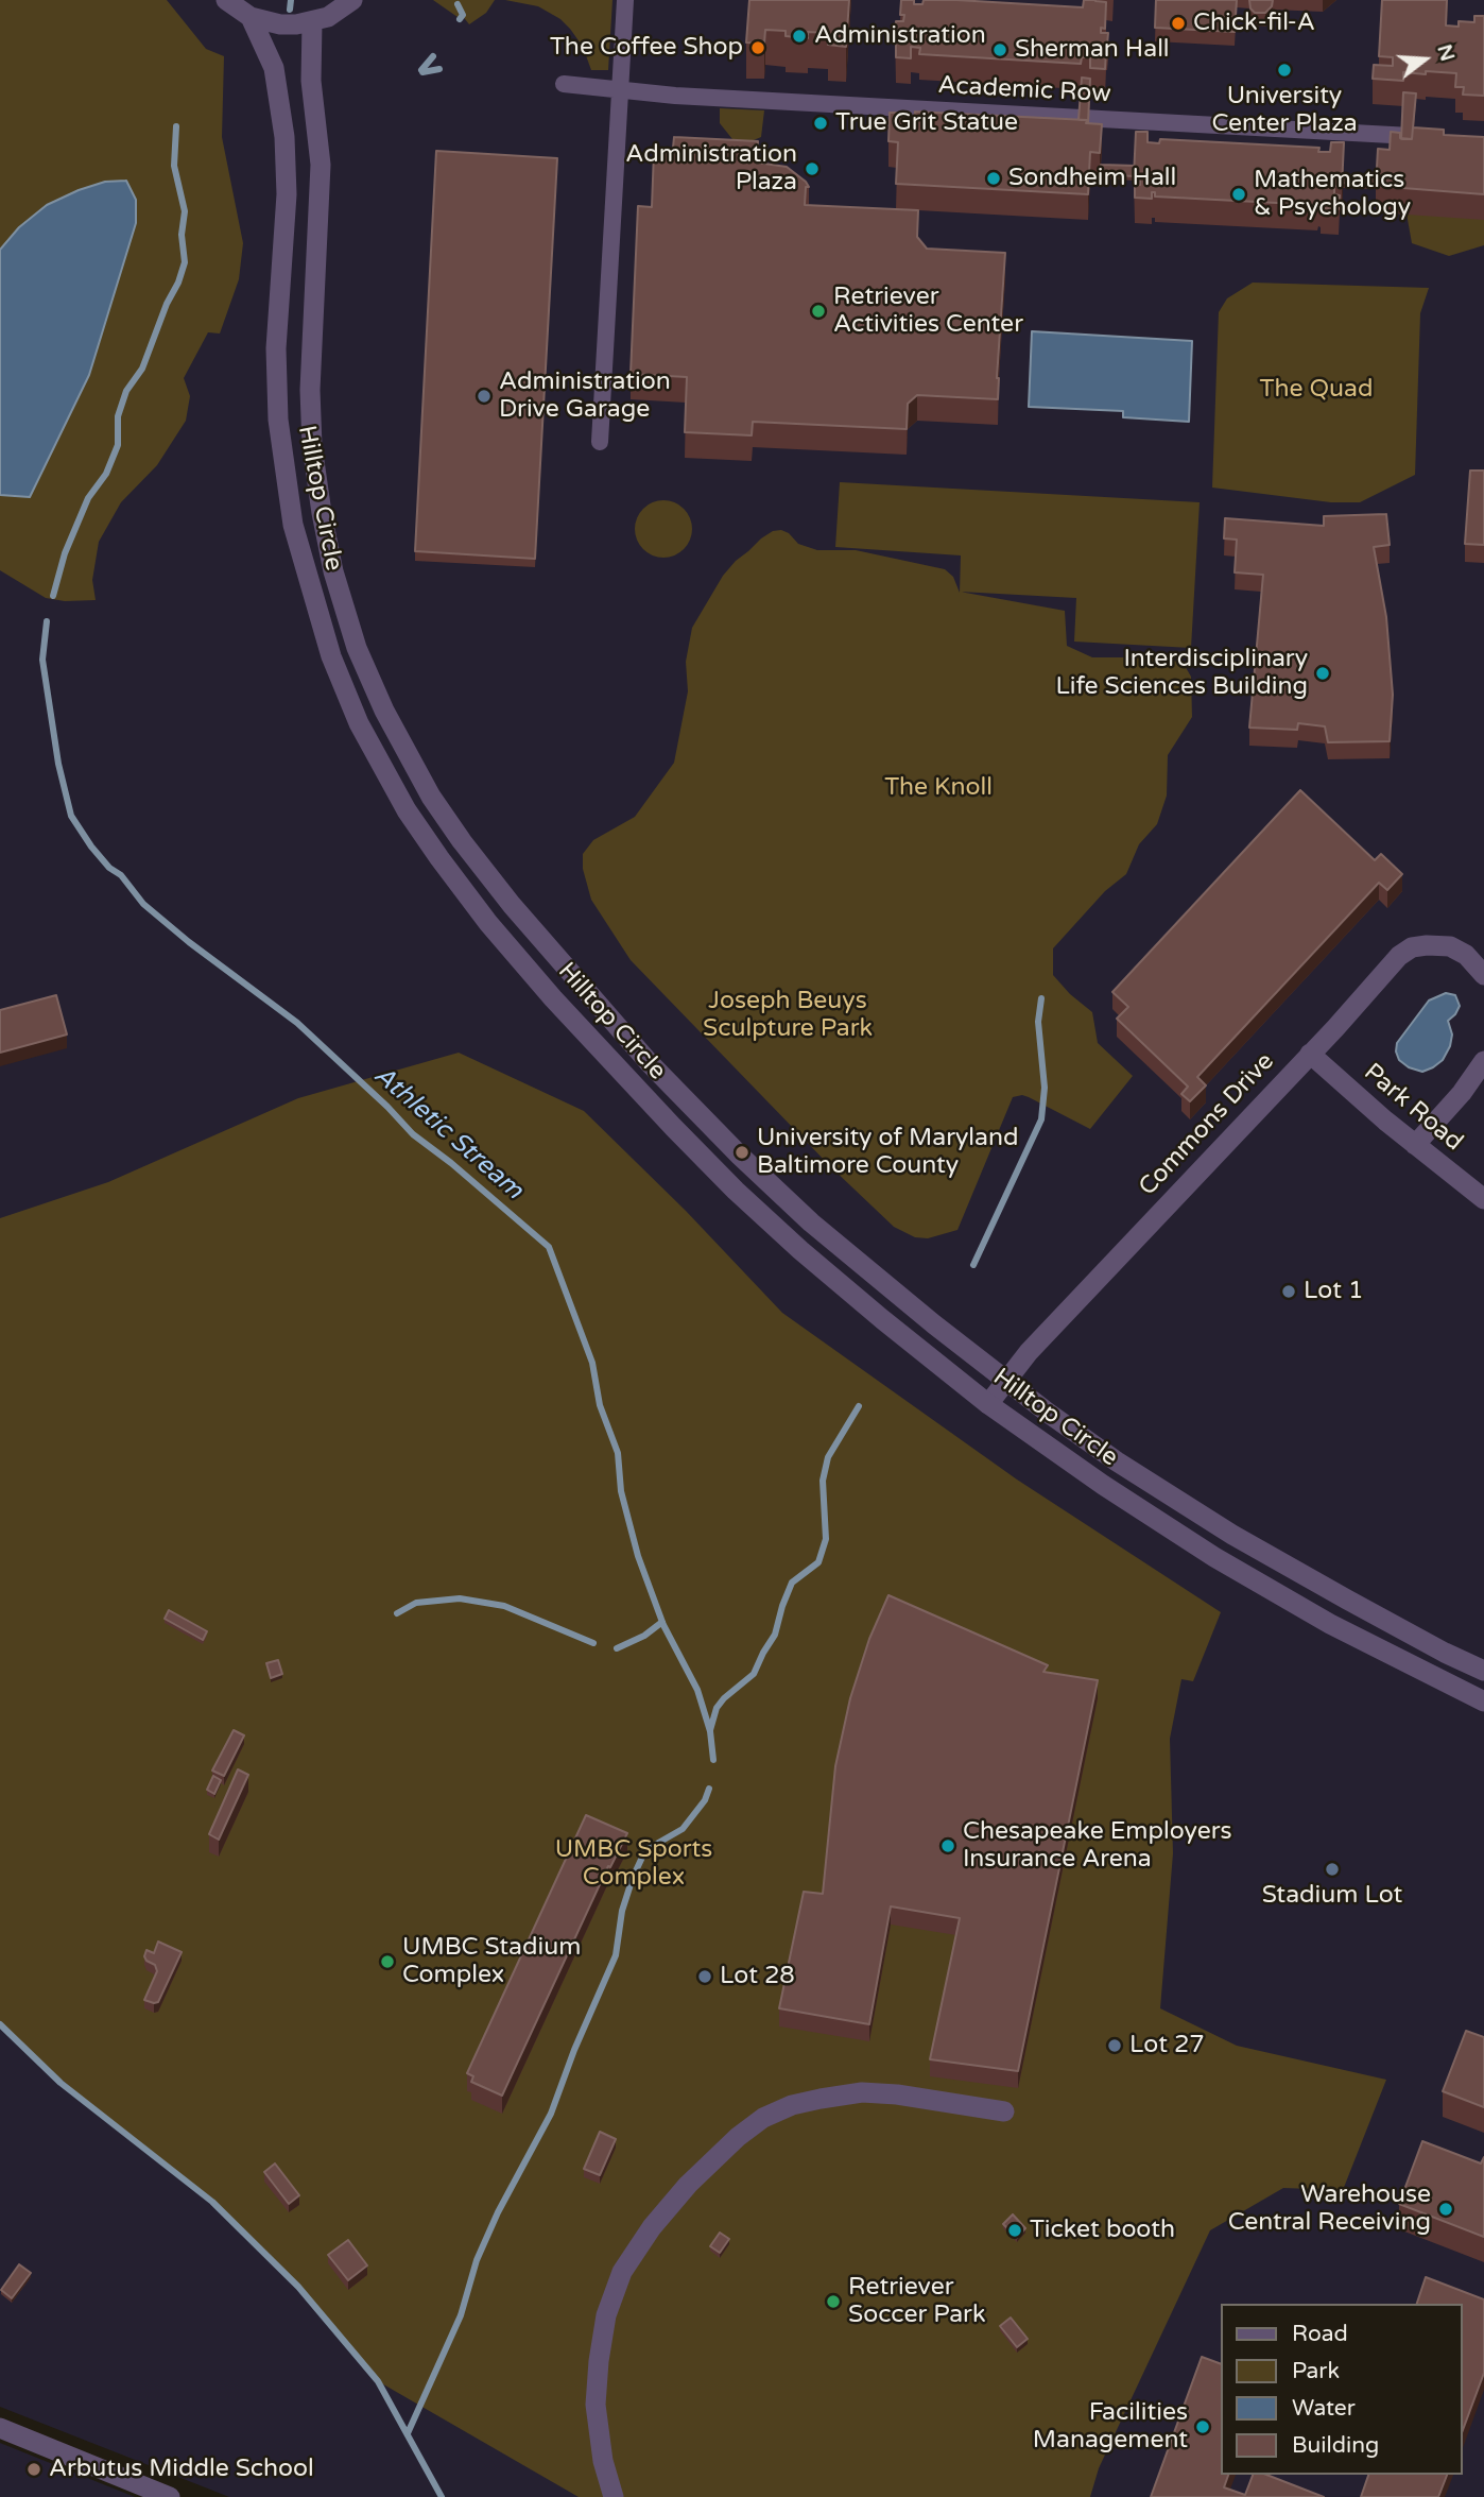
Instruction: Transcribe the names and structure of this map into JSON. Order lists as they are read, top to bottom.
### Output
{
  "streets": {
    "street": [
      "Academic Row",
      "Hilltop Circle",
      "Park Road",
      "Commons Drive"
    ]
  },
  "crossings": [
    ["Hilltop Circle", "Commons Drive"],
    ["Park Road", "Commons Drive"]
  ],
  "water": ["Athletic Stream"],
  "parks": [
    "The Quad",
    "The Knoll",
    "Joseph Beuys Sculpture Park",
    "UMBC Sports Complex"
  ],
  "places": [
    "Chick-fil-A",
    "Administration",
    "The Coffee Shop",
    "Sherman Hall",
    "University Center Plaza",
    "True Grit Statue",
    "Administration Plaza",
    "Sondheim Hall",
    "Mathematics & Psychology",
    "Retriever Activities Center",
    "Administration Drive Garage",
    "Interdisciplinary Life Sciences Building",
    "University of Maryland Baltimore County",
    "Lot 1",
    "Chesapeake Employers Insurance Arena",
    "Stadium Lot",
    "UMBC Stadium Complex",
    "Lot 28",
    "Lot 27",
    "Warehouse Central Receiving",
    "Ticket booth",
    "Retriever Soccer Park",
    "Facilities Management",
    "Arbutus Middle School"
  ],
  "legend": [
    "Road",
    "Park",
    "Water",
    "Building"
  ],
  "north": "right"
}
